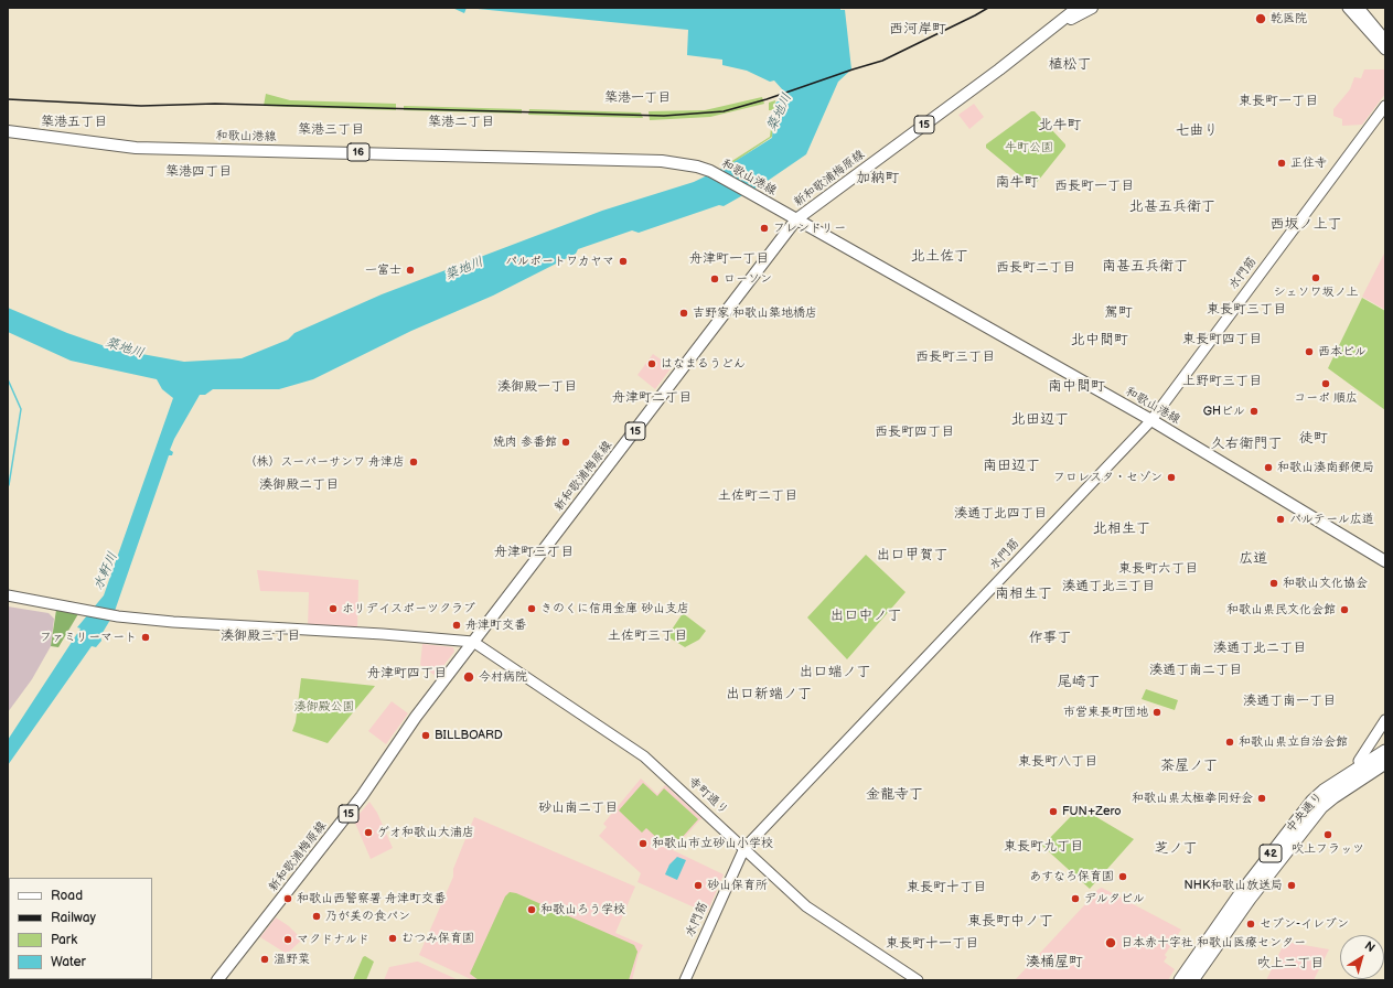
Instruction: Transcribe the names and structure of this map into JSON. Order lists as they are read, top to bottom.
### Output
{
  "streets": {
    "highway": ["中央通り", "42"],
    "main road": [
      "15",
      "和歌山港線",
      "16",
      "新和歌浦梅原線"
    ],
    "street": ["水門筋", "寺町通り"]
  },
  "crossings": [
    ["和歌山港線", "新和歌浦梅原線"],
    ["和歌山港線", "水門筋"],
    ["新和歌浦梅原線", "寺町通り"],
    ["水門筋", "寺町通り"]
  ],
  "districts": [
    "西河岸町",
    "植松丁",
    "築港一丁目",
    "東長町一丁目",
    "築港五丁目",
    "築港二丁目",
    "北牛町",
    "築港三丁目",
    "七曲り",
    "築港四丁目",
    "加納町",
    "南牛町",
    "西長町一丁目",
    "北甚五兵衛丁",
    "西坂ノ上丁",
    "北土佐丁",
    "舟津町一丁目",
    "南甚五兵衛丁",
    "西長町二丁目",
    "東長町三丁目",
    "駕町",
    "東長町四丁目",
    "北中間町",
    "西長町三丁目",
    "上野町三丁目",
    "湊御殿一丁目",
    "南中間町",
    "舟津町二丁目",
    "北田辺丁",
    "西長町四丁目",
    "徒町",
    "久右衛門丁",
    "南田辺丁",
    "湊御殿二丁目",
    "土佐町二丁目",
    "湊通丁北四丁目",
    "北相生丁",
    "舟津町三丁目",
    "出口甲賀丁",
    "広道",
    "東長町六丁目",
    "湊通丁北三丁目",
    "南相生丁",
    "出口中ノ丁",
    "湊御殿三丁目",
    "土佐町三丁目",
    "作事丁",
    "湊通丁北二丁目",
    "湊通丁南二丁目",
    "出口端ノ丁",
    "舟津町四丁目",
    "尾崎丁",
    "出口新端ノ丁",
    "湊通丁南一丁目",
    "東長町八丁目",
    "茶屋ノ丁",
    "金龍寺丁",
    "砂山南二丁目",
    "東長町九丁目",
    "芝ノ丁",
    "東長町十丁目",
    "東長町中ノ丁",
    "東長町十一丁目",
    "湊桶屋町",
    "吹上二丁目"
  ],
  "water": ["築地川", "水軒川"],
  "parks": ["牛町公園", "湊御殿公園"],
  "places": [
    "乾医院",
    "正住寺",
    "フレンドリー",
    "パルポートワカヤマ",
    "一富士",
    "シェソワ坂ノ上",
    "ローソン",
    "吉野家 和歌山築地橋店",
    "西本ビル",
    "はなまるうどん",
    "コーポ 順広",
    "GHビル",
    "焼肉 参番館",
    "（株）スーパーサンワ 舟津店",
    "和歌山湊南郵便局",
    "フロレスタ・セゾン",
    "パルテール広道",
    "和歌山文化協会",
    "ホリデイスポーツクラブ",
    "きのくに信用金庫 砂山支店",
    "和歌山県民文化会館",
    "舟津町交番",
    "ファミリーマート",
    "今村病院",
    "市営東長町団地",
    "BILLBOARD",
    "和歌山県立自治会館",
    "和歌山県太極拳同好会",
    "FUN+Zero",
    "ゲオ和歌山大浦店",
    "吹上フラッツ",
    "和歌山市立砂山小学校",
    "あすなろ保育園",
    "砂山保育所",
    "NHK和歌山放送局",
    "和歌山西警察署 舟津町交番",
    "デルタビル",
    "和歌山ろう学校",
    "乃が美の食パン",
    "セブン-イレブン",
    "むつみ保育園",
    "マクドナルド",
    "日本赤十字社 和歌山医療センター",
    "温野菜"
  ],
  "legend": [
    "Road",
    "Railway",
    "Park",
    "Water"
  ],
  "north": "top right"
}
